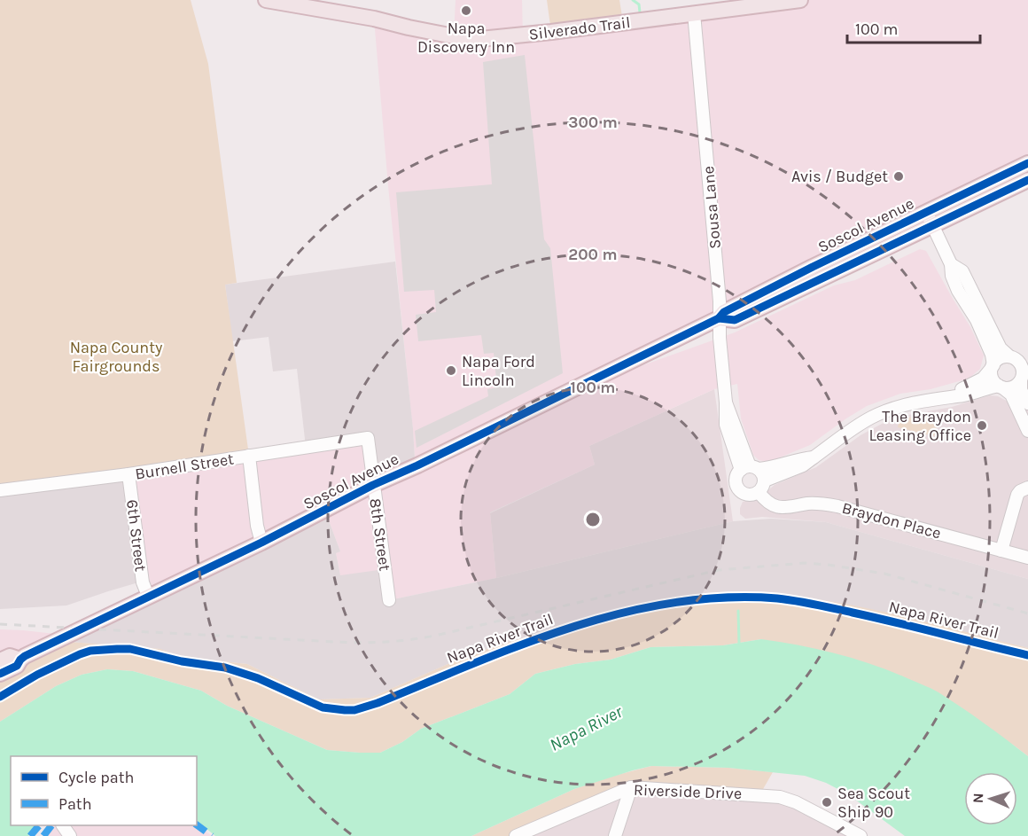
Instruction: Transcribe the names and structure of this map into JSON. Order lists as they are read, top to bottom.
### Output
{
  "streets": {
    "main road": ["Silverado Trail", "Soscol Avenue"],
    "street": [
      "Sousa Lane",
      "Burnell Street",
      "Braydon Place",
      "8th Street",
      "6th Street",
      "Riverside Drive"
    ],
    "cycle path": ["Napa River Trail"]
  },
  "crossings": [
    ["Silverado Trail", "Sousa Lane"],
    ["Sousa Lane", "Soscol Avenue"],
    ["Sousa Lane", "Braydon Place"],
    ["Soscol Avenue", "8th Street"],
    ["Soscol Avenue", "6th Street"],
    ["Burnell Street", "8th Street"],
    ["Burnell Street", "6th Street"]
  ],
  "water": ["Napa River"],
  "parks": ["Napa County Fairgrounds"],
  "places": [
    "Napa Discovery Inn",
    "Avis / Budget",
    "Napa Ford Lincoln",
    "The Braydon Leasing Office",
    "Sea Scout Ship 90"
  ],
  "legend": ["Cycle path", "Path"],
  "scale_bar": "100 m",
  "north": "left",
  "rings": ["300 m", "200 m", "100 m"]
}
